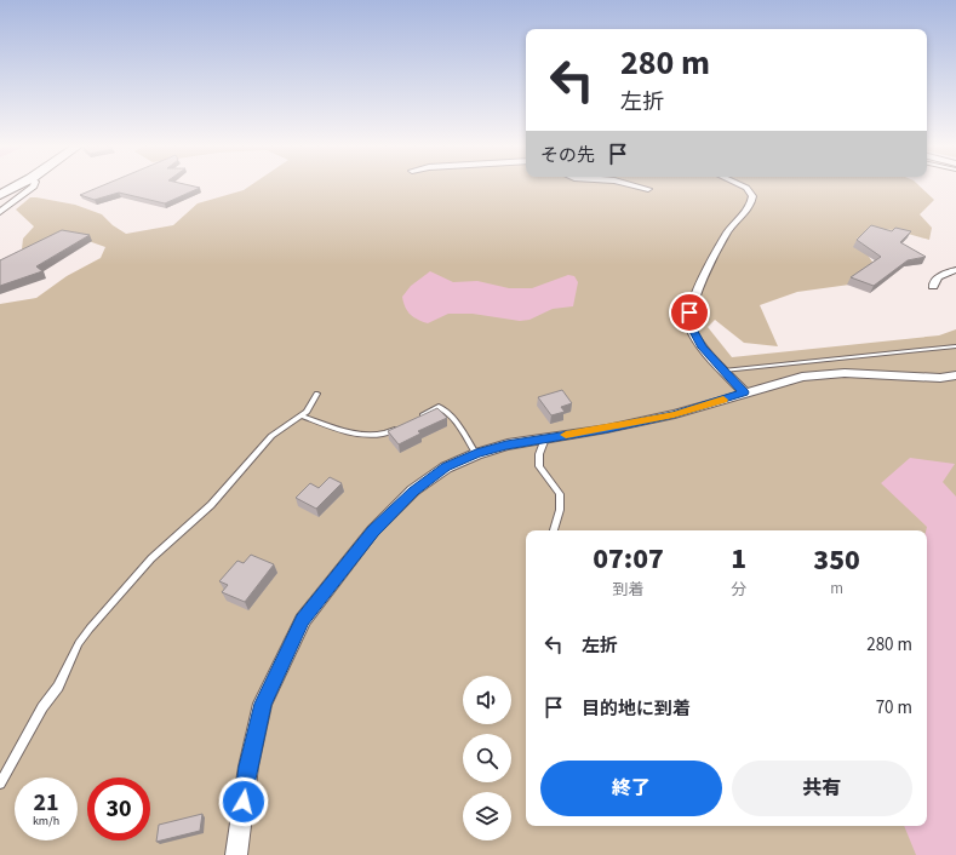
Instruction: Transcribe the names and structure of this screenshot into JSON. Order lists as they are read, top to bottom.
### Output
{
  "page": {
    "turn": ["280 m", "左折"],
    "then": "その先",
    "eta": [
      "07:07",
      "到着",
      "1",
      "分",
      "350",
      "m"
    ],
    "list": [
      {
        "name": "左折",
        "value": "280 m"
      },
      {
        "name": "目的地に到着",
        "value": "70 m"
      }
    ],
    "buttons": ["終了", "共有"],
    "speed": "21 km/h",
    "limit": "30"
  }
}
